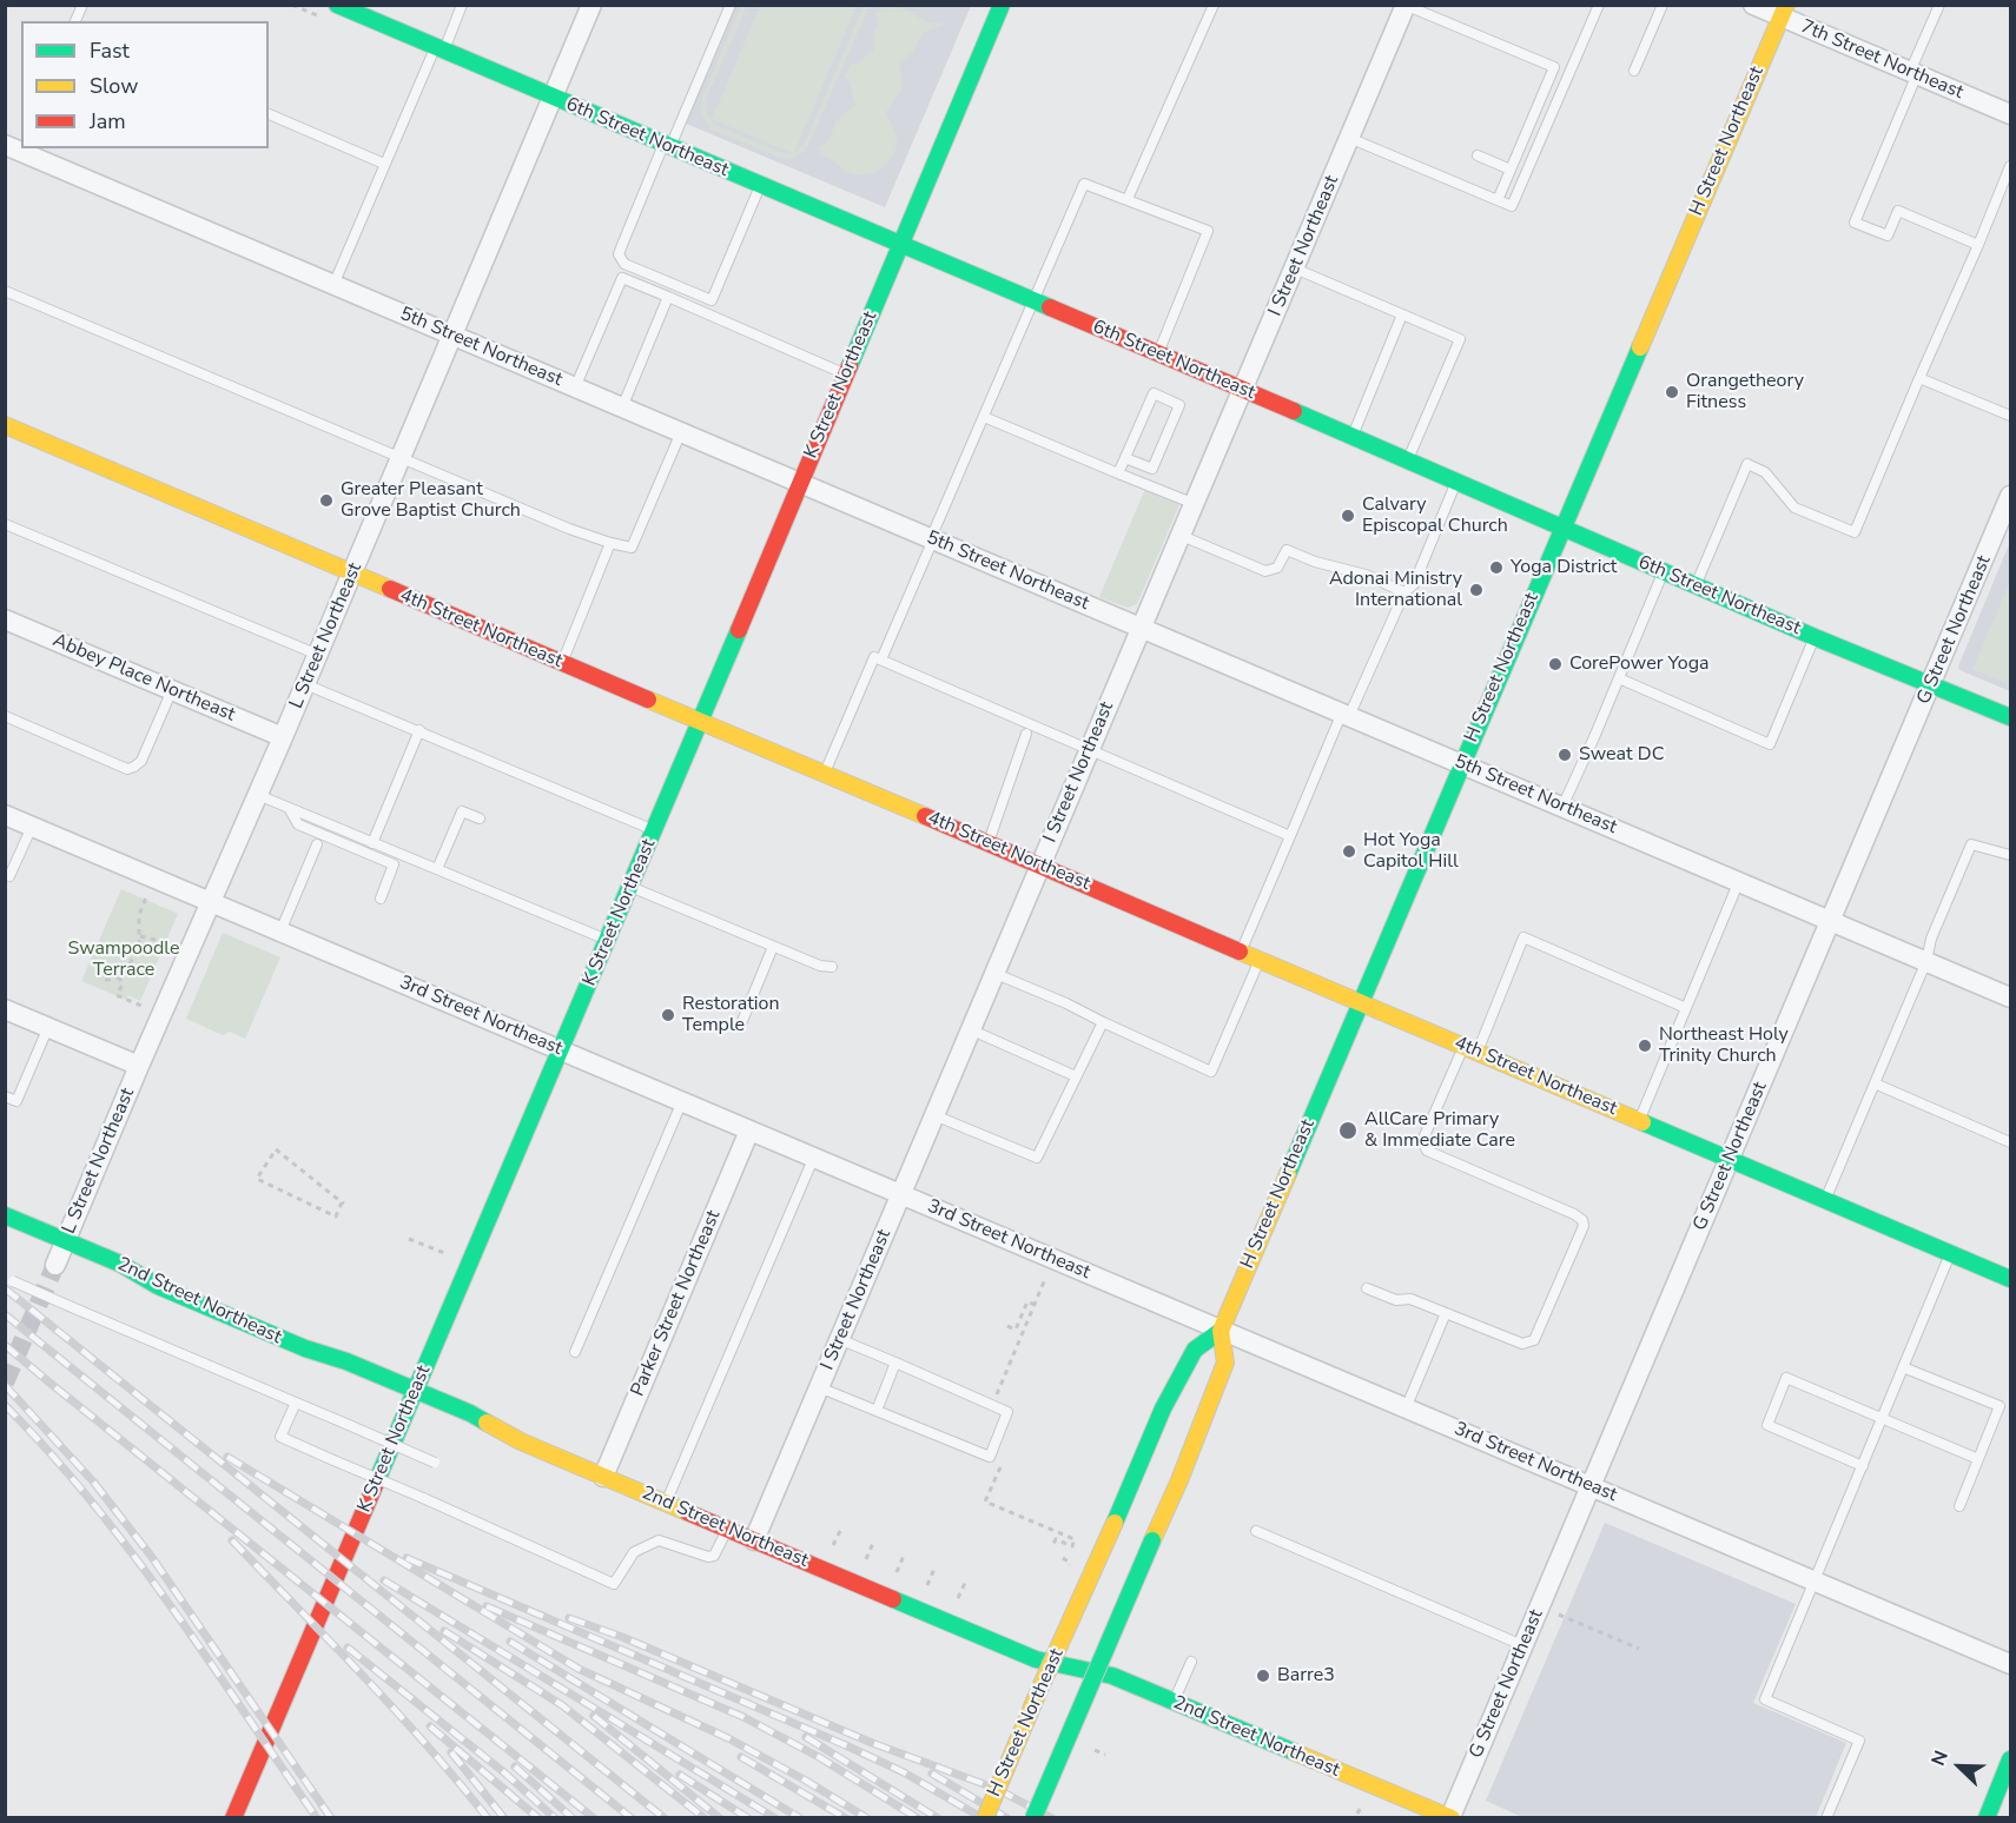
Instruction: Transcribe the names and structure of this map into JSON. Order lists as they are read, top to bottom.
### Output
{
  "streets": {
    "street": [
      "7th Street Northeast",
      "6th Street Northeast",
      "H Street Northeast",
      "I Street Northeast",
      "5th Street Northeast",
      "K Street Northeast",
      "4th Street Northeast",
      "G Street Northeast",
      "L Street Northeast",
      "Abbey Place Northeast",
      "3rd Street Northeast",
      "2nd Street Northeast",
      "Parker Street Northeast"
    ]
  },
  "crossings": [
    ["7th Street Northeast", "H Street Northeast"],
    ["6th Street Northeast", "H Street Northeast"],
    ["6th Street Northeast", "I Street Northeast"],
    ["6th Street Northeast", "K Street Northeast"],
    ["6th Street Northeast", "G Street Northeast"],
    ["6th Street Northeast", "L Street Northeast"],
    ["H Street Northeast", "5th Street Northeast"],
    ["H Street Northeast", "4th Street Northeast"],
    ["H Street Northeast", "3rd Street Northeast"],
    ["I Street Northeast", "5th Street Northeast"],
    ["I Street Northeast", "4th Street Northeast"],
    ["I Street Northeast", "3rd Street Northeast"],
    ["I Street Northeast", "2nd Street Northeast"],
    ["5th Street Northeast", "K Street Northeast"],
    ["5th Street Northeast", "G Street Northeast"],
    ["5th Street Northeast", "L Street Northeast"],
    ["K Street Northeast", "4th Street Northeast"],
    ["K Street Northeast", "3rd Street Northeast"],
    ["K Street Northeast", "2nd Street Northeast"],
    ["4th Street Northeast", "G Street Northeast"],
    ["4th Street Northeast", "L Street Northeast"],
    ["G Street Northeast", "3rd Street Northeast"],
    ["G Street Northeast", "2nd Street Northeast"],
    ["L Street Northeast", "Abbey Place Northeast"],
    ["L Street Northeast", "3rd Street Northeast"],
    ["L Street Northeast", "2nd Street Northeast"],
    ["3rd Street Northeast", "Parker Street Northeast"],
    ["2nd Street Northeast", "Parker Street Northeast"]
  ],
  "parks": ["Swampoodle Terrace"],
  "places": [
    "Orangetheory Fitness",
    "Greater Pleasant Grove Baptist Church",
    "Calvary Episcopal Church",
    "Yoga District",
    "Adonai Ministry International",
    "CorePower Yoga",
    "Sweat DC",
    "Hot Yoga Capitol Hill",
    "Restoration Temple",
    "Northeast Holy Trinity Church",
    "AllCare Primary & Immediate Care",
    "Barre3"
  ],
  "legend": ["Fast", "Slow", "Jam"],
  "north": "top left"
}
